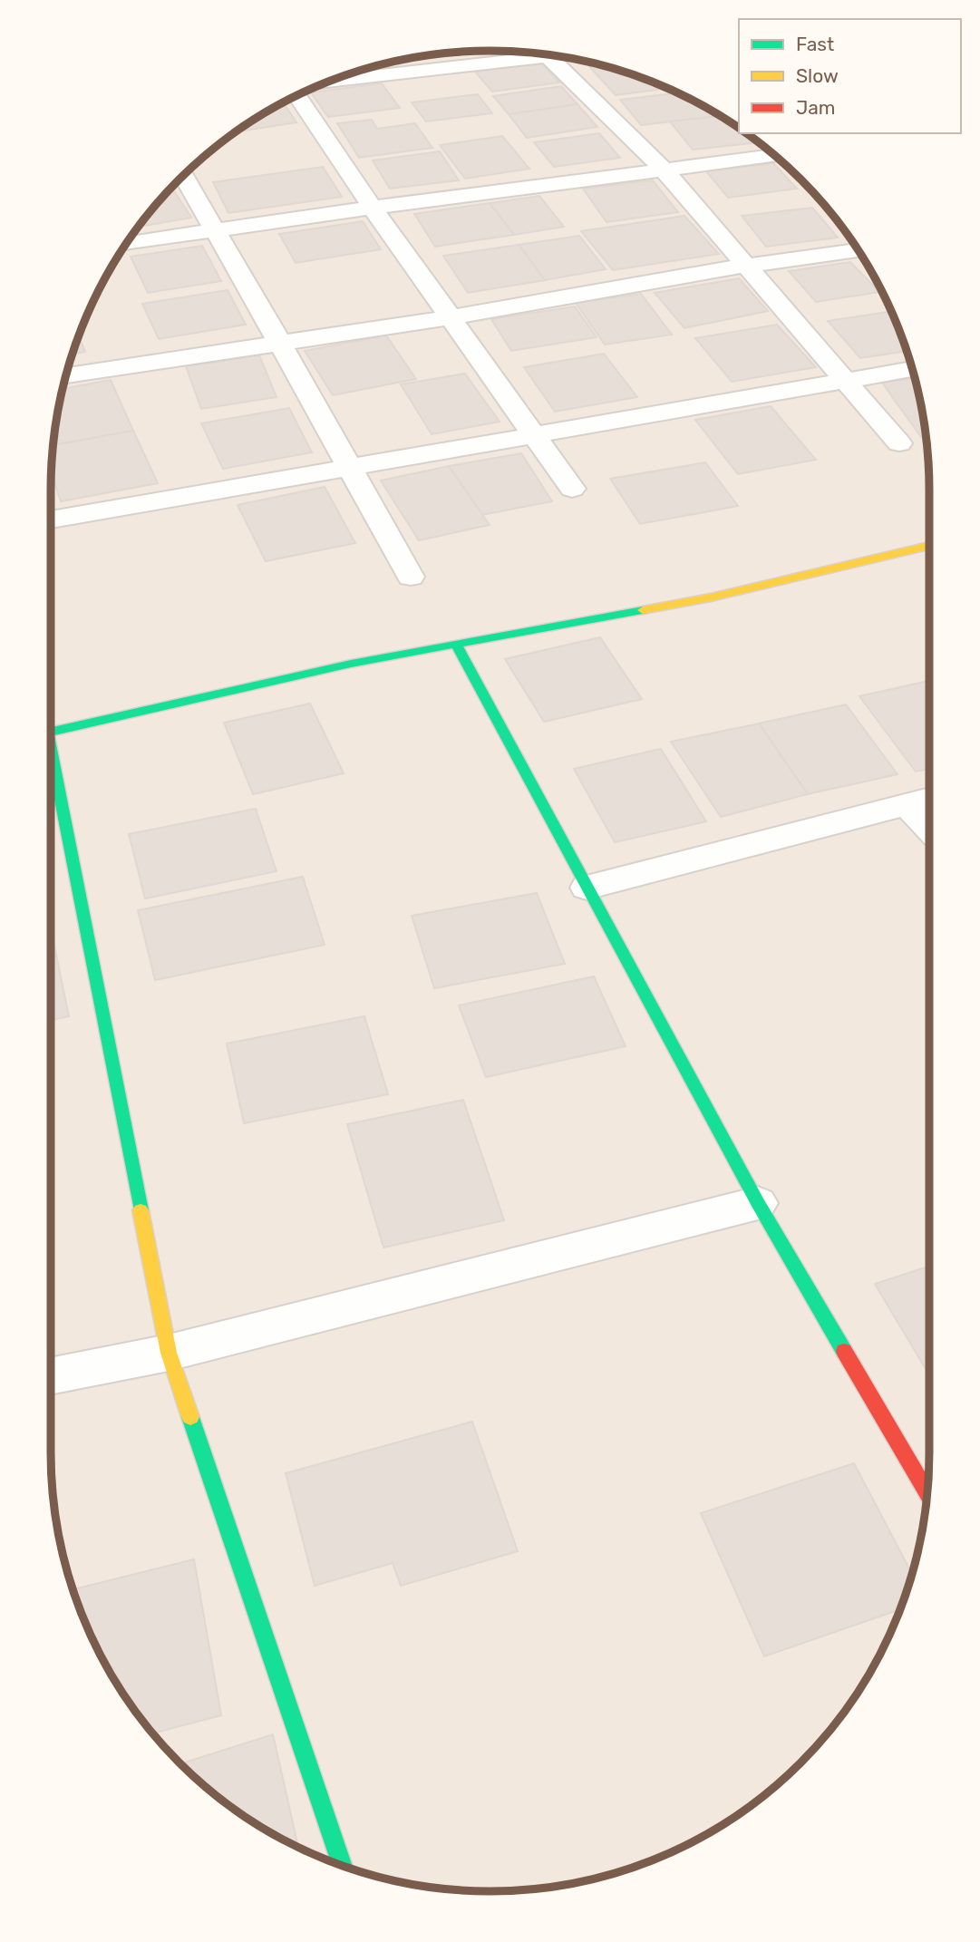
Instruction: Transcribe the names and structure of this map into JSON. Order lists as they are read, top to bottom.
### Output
{
  "legend": ["Fast", "Slow", "Jam"]
}
